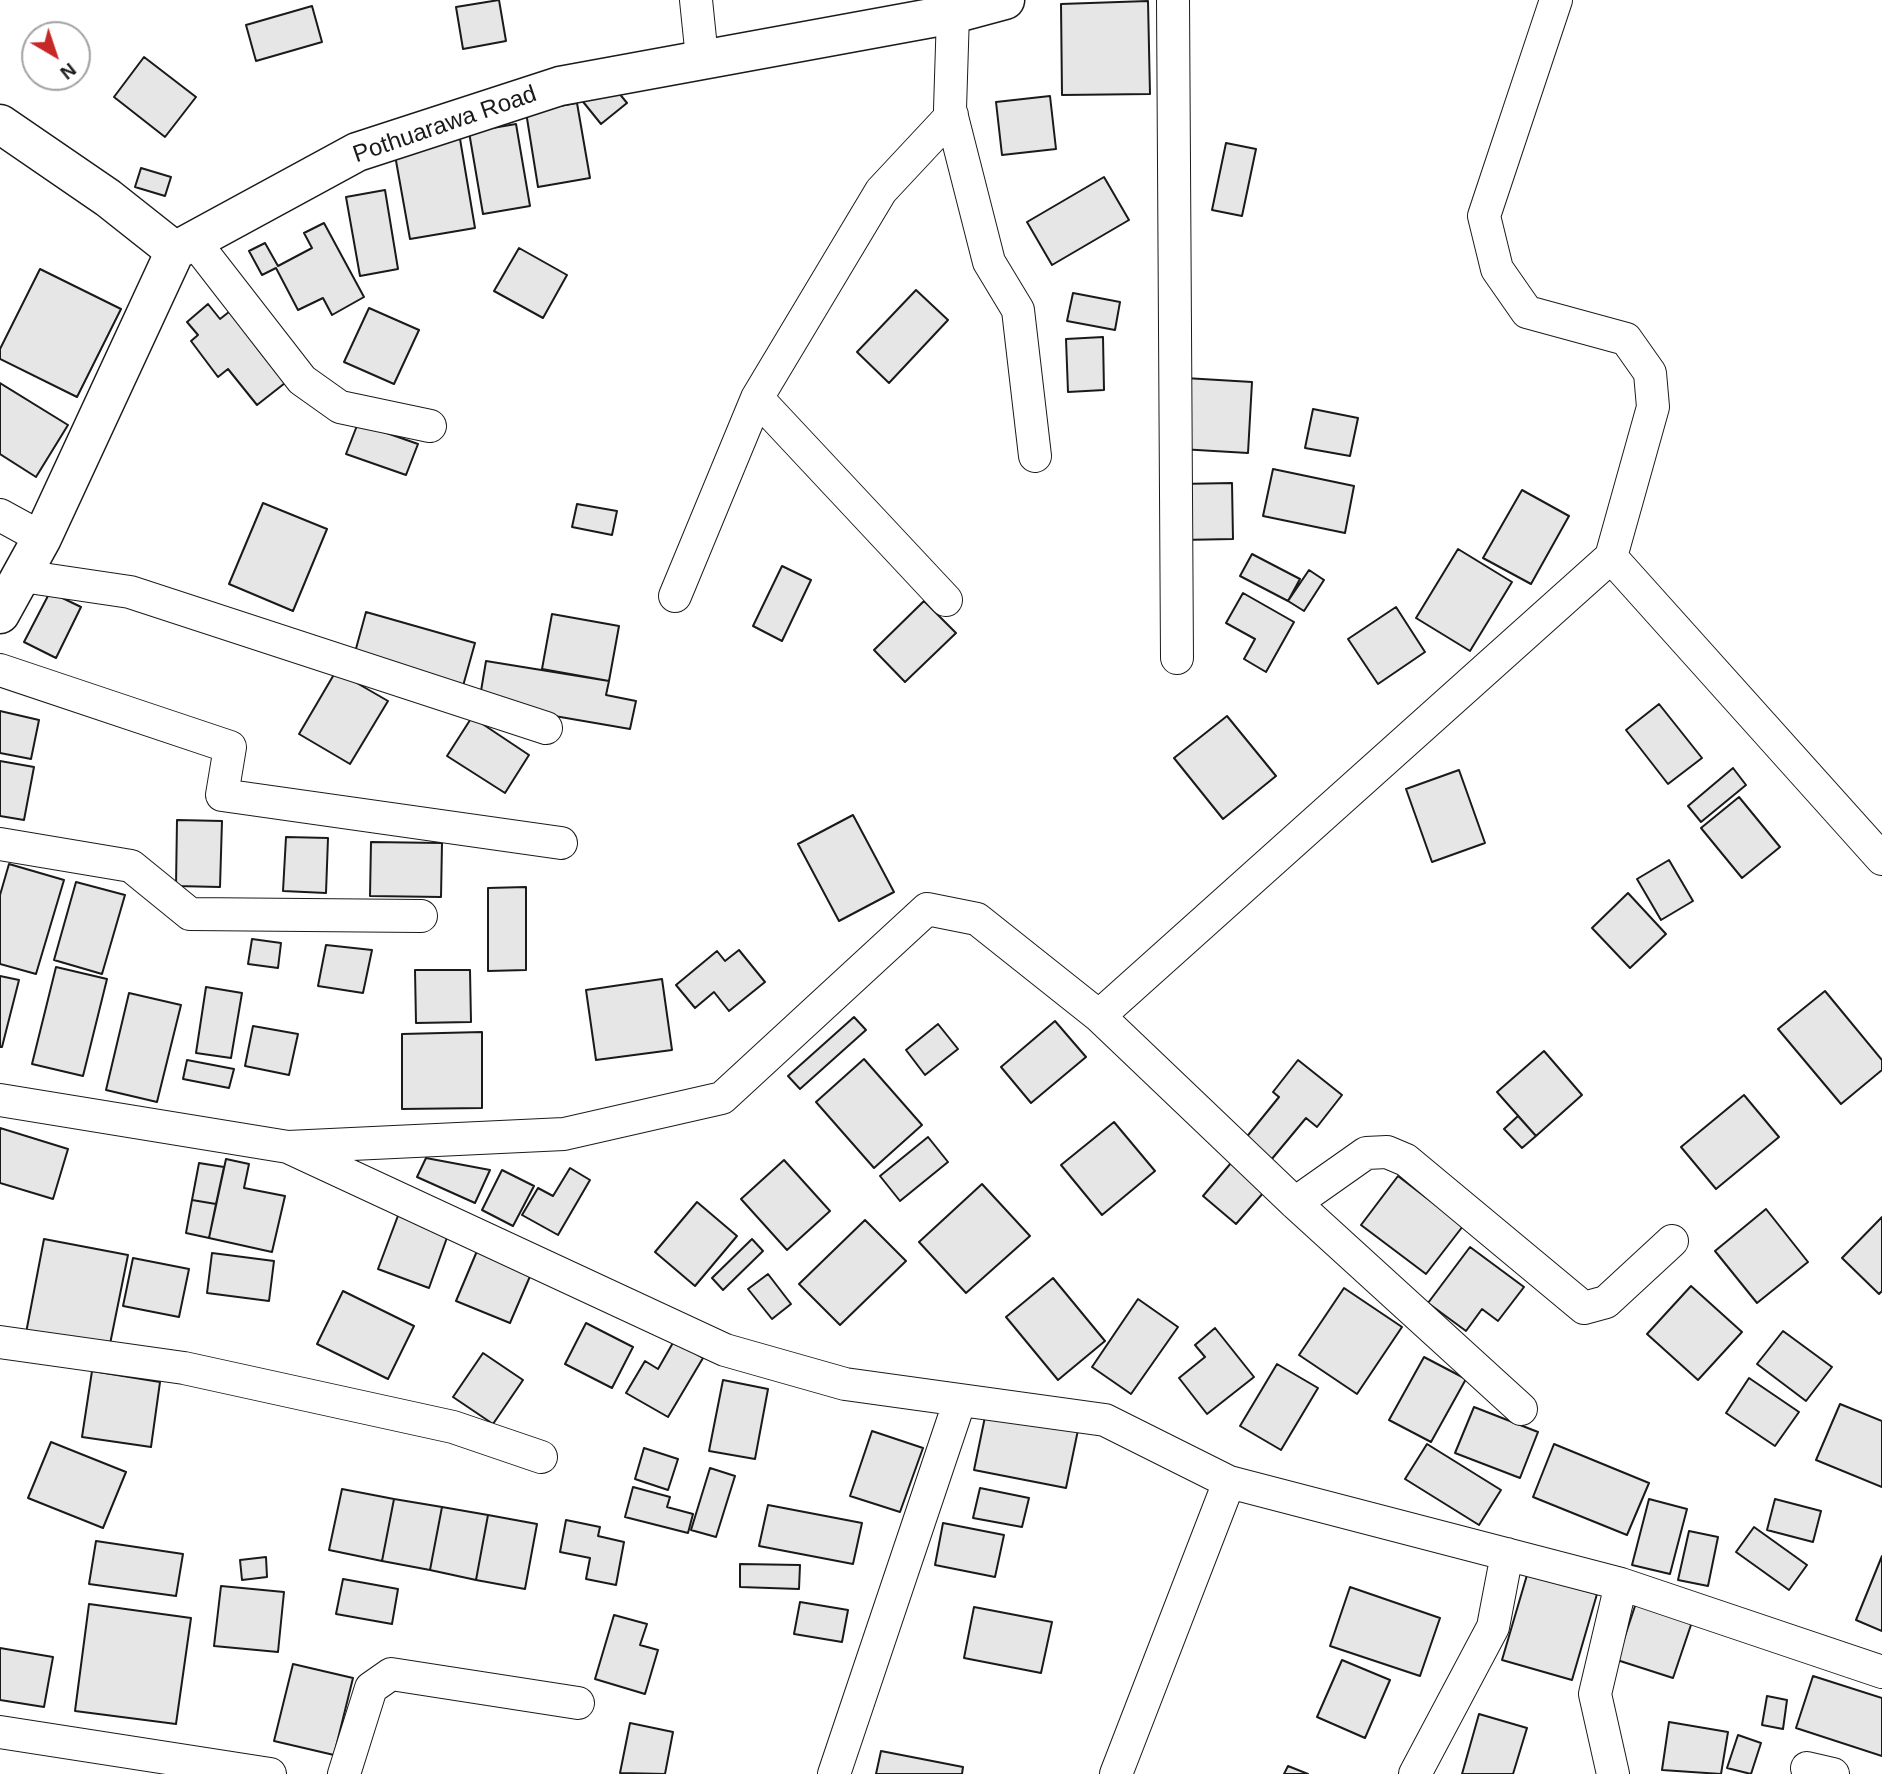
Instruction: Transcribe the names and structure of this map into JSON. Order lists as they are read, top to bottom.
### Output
{
  "streets": {
    "main road": ["Pothuarawa Road"]
  },
  "north": "bottom right"
}
